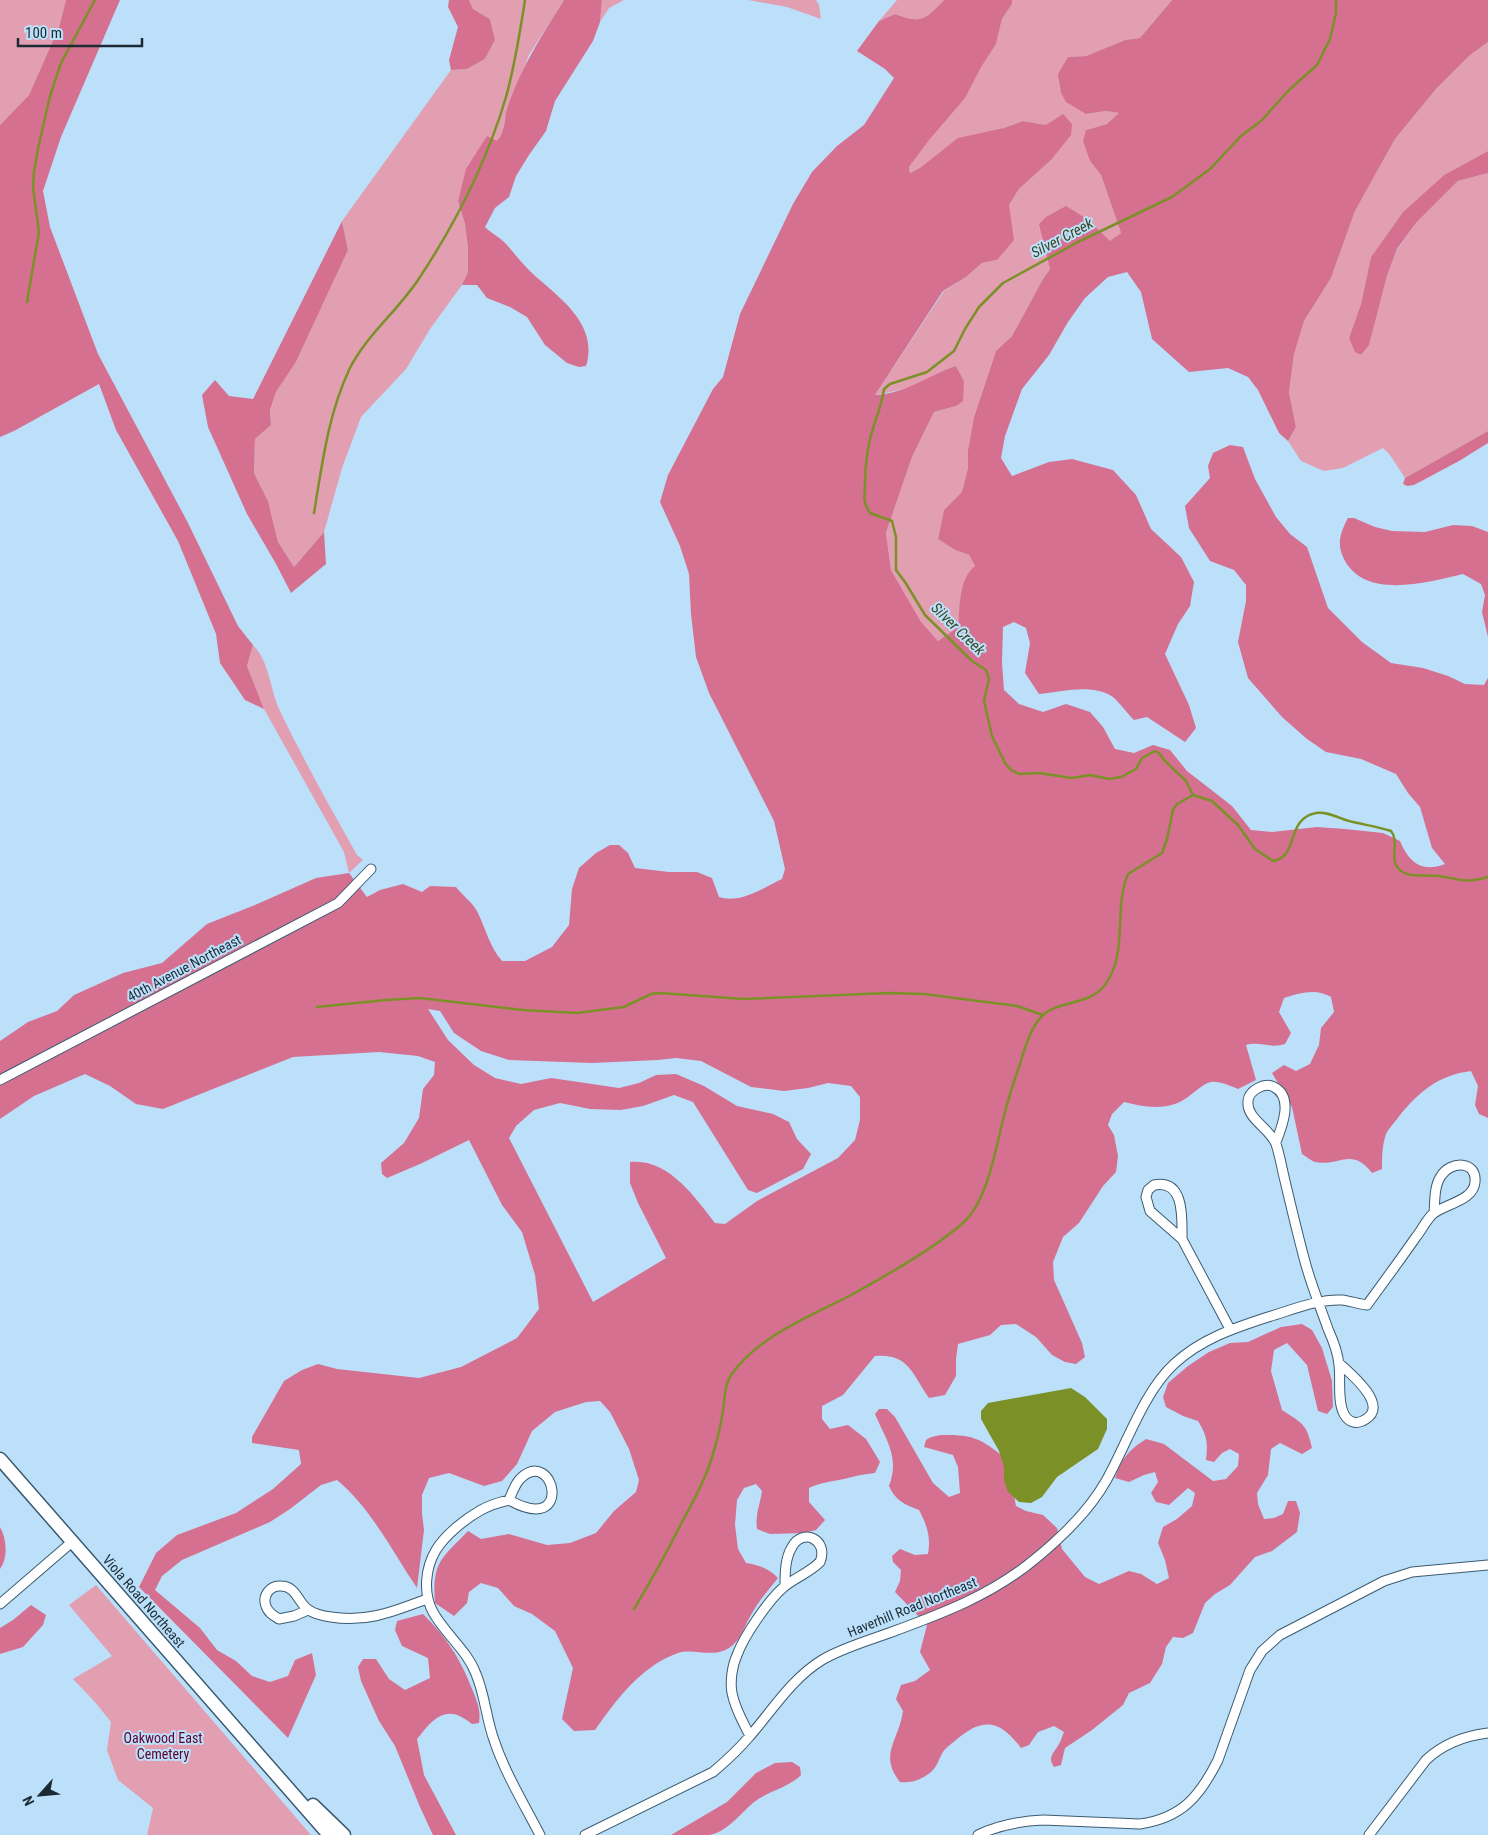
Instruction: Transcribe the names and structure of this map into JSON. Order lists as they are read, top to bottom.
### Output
{
  "streets": {
    "main road": ["Viola Road Northeast"],
    "street": ["40th Avenue Northeast", "Haverhill Road Northeast"]
  },
  "water": ["Silver Creek"],
  "parks": ["Oakwood East Cemetery"],
  "scale_bar": "100 m",
  "north": "bottom left"
}
